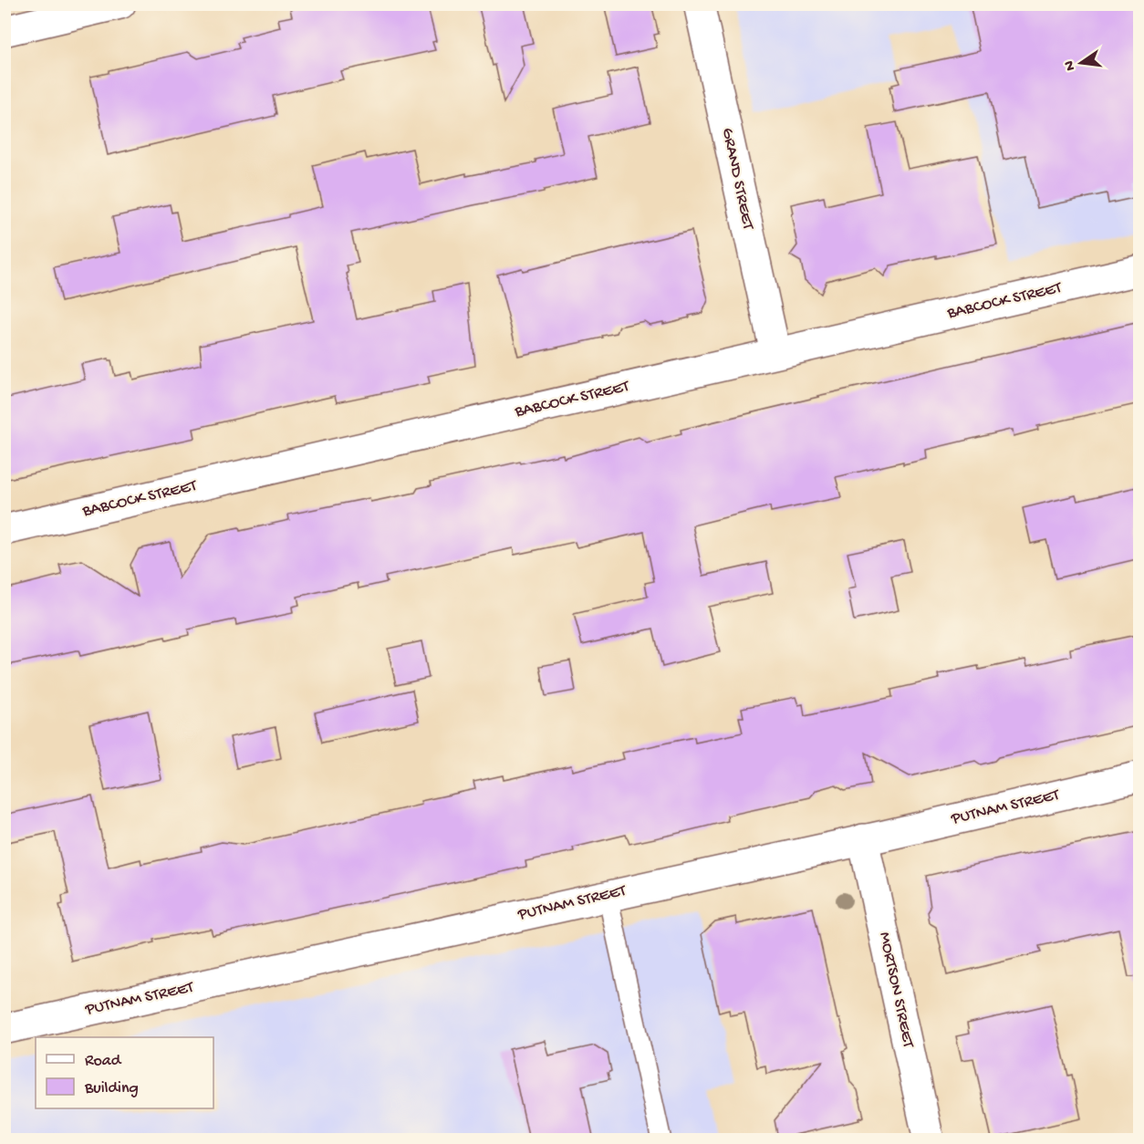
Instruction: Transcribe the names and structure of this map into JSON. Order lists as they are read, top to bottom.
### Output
{
  "streets": {
    "street": [
      "GRAND STREET",
      "BABCOCK STREET",
      "PUTNAM STREET",
      "MORTSON STREET"
    ]
  },
  "crossings": [
    ["GRAND STREET", "BABCOCK STREET"],
    ["PUTNAM STREET", "MORTSON STREET"]
  ],
  "legend": ["Road", "Building"],
  "north": "left"
}
